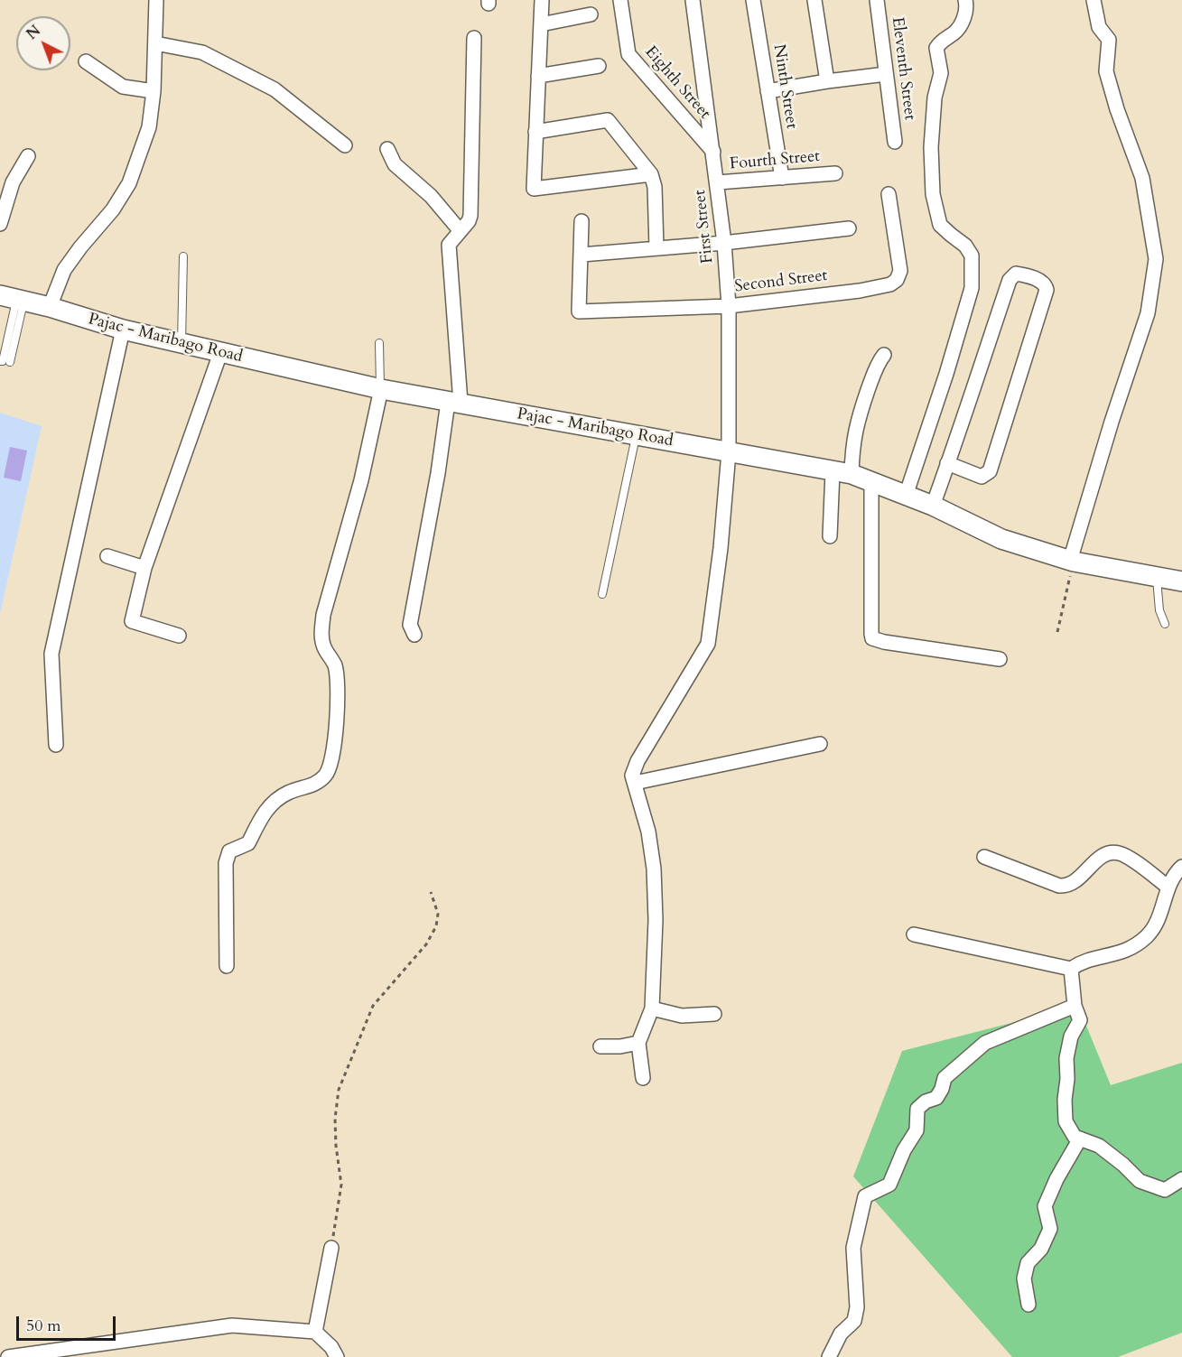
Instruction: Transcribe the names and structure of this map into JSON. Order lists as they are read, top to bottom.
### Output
{
  "streets": {
    "street": [
      "Eleventh Street",
      "Eighth Street",
      "Ninth Street",
      "Fourth Street",
      "First Street",
      "Second Street",
      "Pajac - Maribago Road"
    ]
  },
  "crossings": [
    ["Eighth Street", "First Street"],
    ["Ninth Street", "Fourth Street"],
    ["Fourth Street", "First Street"],
    ["First Street", "Second Street"],
    ["First Street", "Pajac - Maribago Road"]
  ],
  "scale_bar": "50 m",
  "north": "top left"
}
